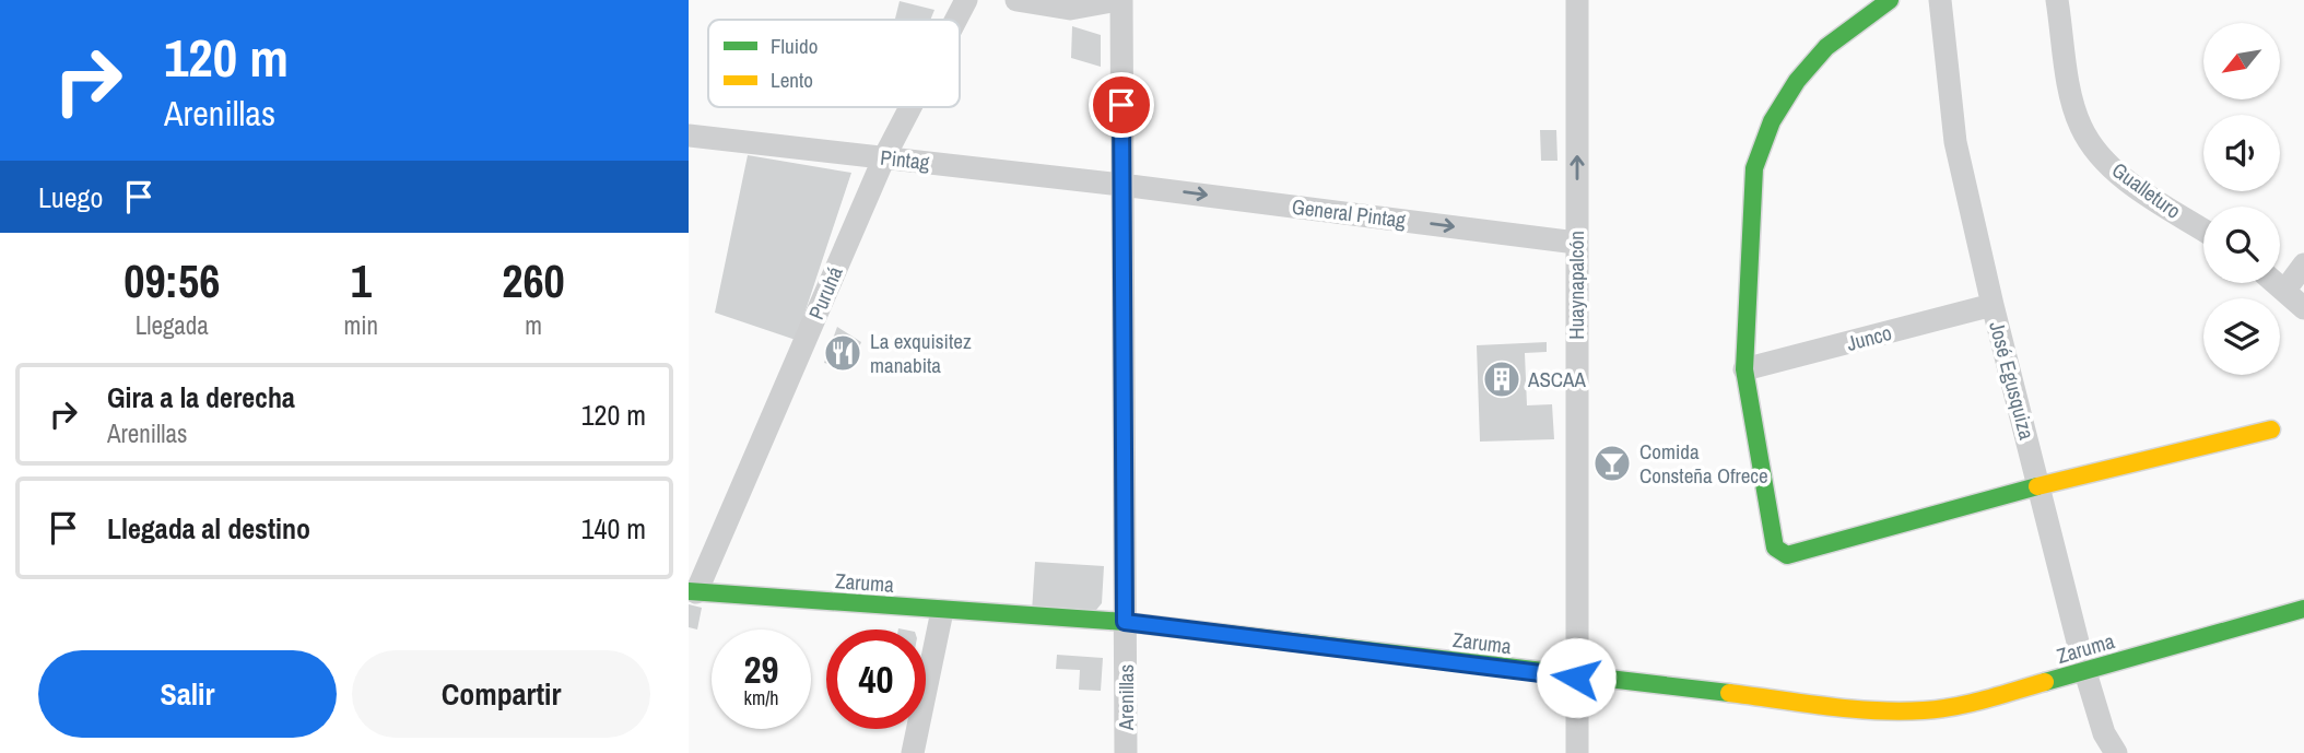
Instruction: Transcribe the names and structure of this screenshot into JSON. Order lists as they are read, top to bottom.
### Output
{
  "streets": {
    "street": [
      "Pintag",
      "Gualleturo",
      "General Pintag",
      "Huaynapalcón",
      "Puruhá",
      "Junco",
      "José Egusquiza",
      "Zaruma",
      "Arenillas"
    ]
  },
  "crossings": [
    ["Pintag", "General Pintag"],
    ["Pintag", "Puruhá"],
    ["Pintag", "Arenillas"],
    ["General Pintag", "Huaynapalcón"],
    ["General Pintag", "Arenillas"],
    ["Huaynapalcón", "Zaruma"],
    ["Puruhá", "Zaruma"],
    ["Junco", "José Egusquiza"],
    ["José Egusquiza", "Zaruma"],
    ["Zaruma", "Arenillas"]
  ],
  "one_way": ["General Pintag"],
  "places": {
    "restaurant": ["La exquisitez manabita"],
    "building": ["ASCAA"],
    "bar": ["Comida Consteña Ofrece"]
  },
  "legend": ["Fluido", "Lento"],
  "north": "bottom left",
  "page": {
    "turn": ["120 m", "Arenillas"],
    "then": "Luego",
    "eta": [
      "09:56",
      "Llegada",
      "1",
      "min",
      "260",
      "m"
    ],
    "list": [
      {
        "name": "Gira a la derecha",
        "note": "Arenillas",
        "value": "120 m"
      },
      {
        "name": "Llegada al destino",
        "value": "140 m"
      }
    ],
    "speed": "29 km/h",
    "limit": "40",
    "buttons": ["Salir", "Compartir"]
  }
}
